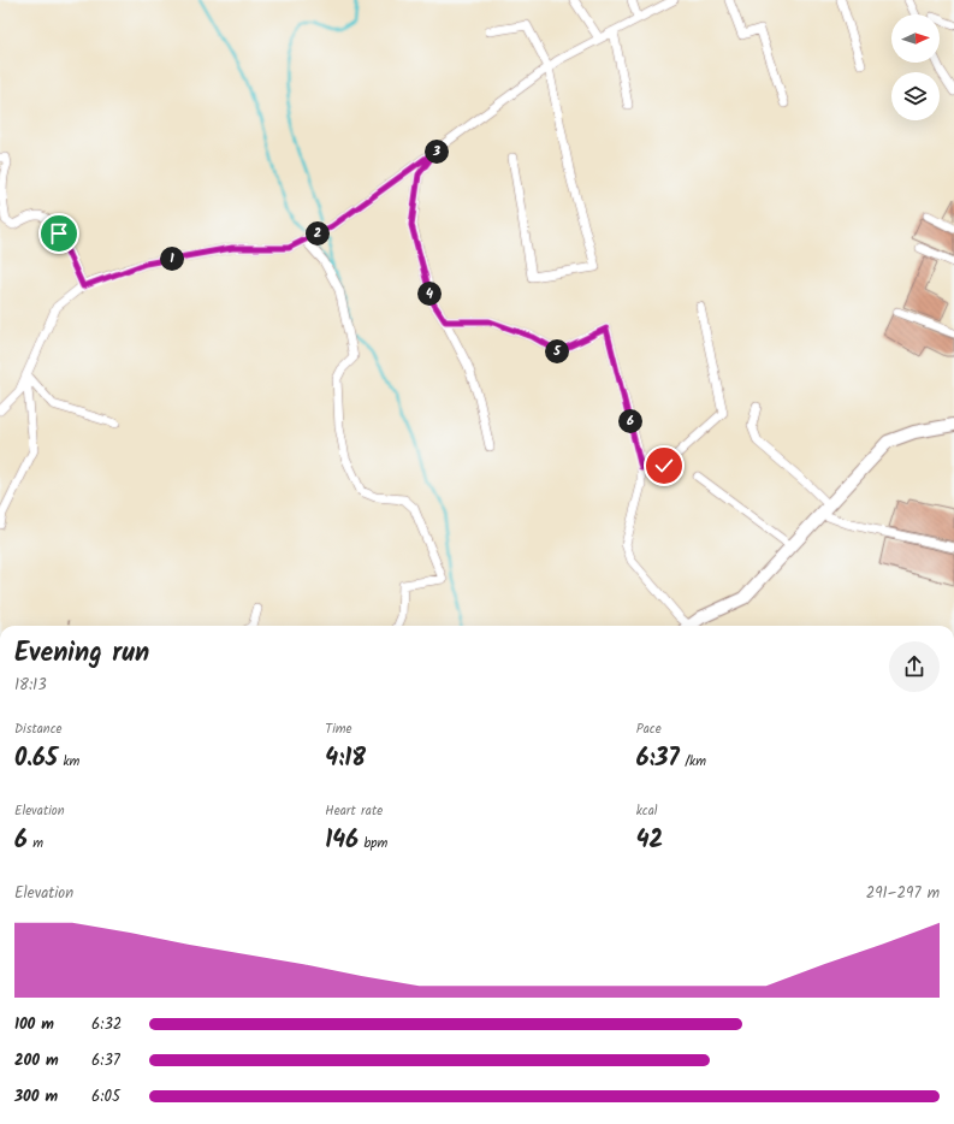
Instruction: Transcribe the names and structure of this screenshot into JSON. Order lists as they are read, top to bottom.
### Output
{
  "north": "right",
  "page": {
    "pins": [
      "3",
      "2",
      "1",
      "4",
      "5",
      "6"
    ],
    "heading": ["Evening run", "18:13"],
    "stats": [
      ["Distance", "0.65 km"],
      ["Time", "4:18"],
      ["Pace", "6:37 /km"],
      ["Elevation", "6 m"],
      ["Heart rate", "146 bpm"],
      ["kcal", "42"]
    ],
    "chart": ["Elevation", "291–297 m"],
    "list": [
      {
        "name": "100 m",
        "note": "6:32"
      },
      {
        "name": "200 m",
        "note": "6:37"
      },
      {
        "name": "300 m",
        "note": "6:05"
      }
    ]
  }
}
